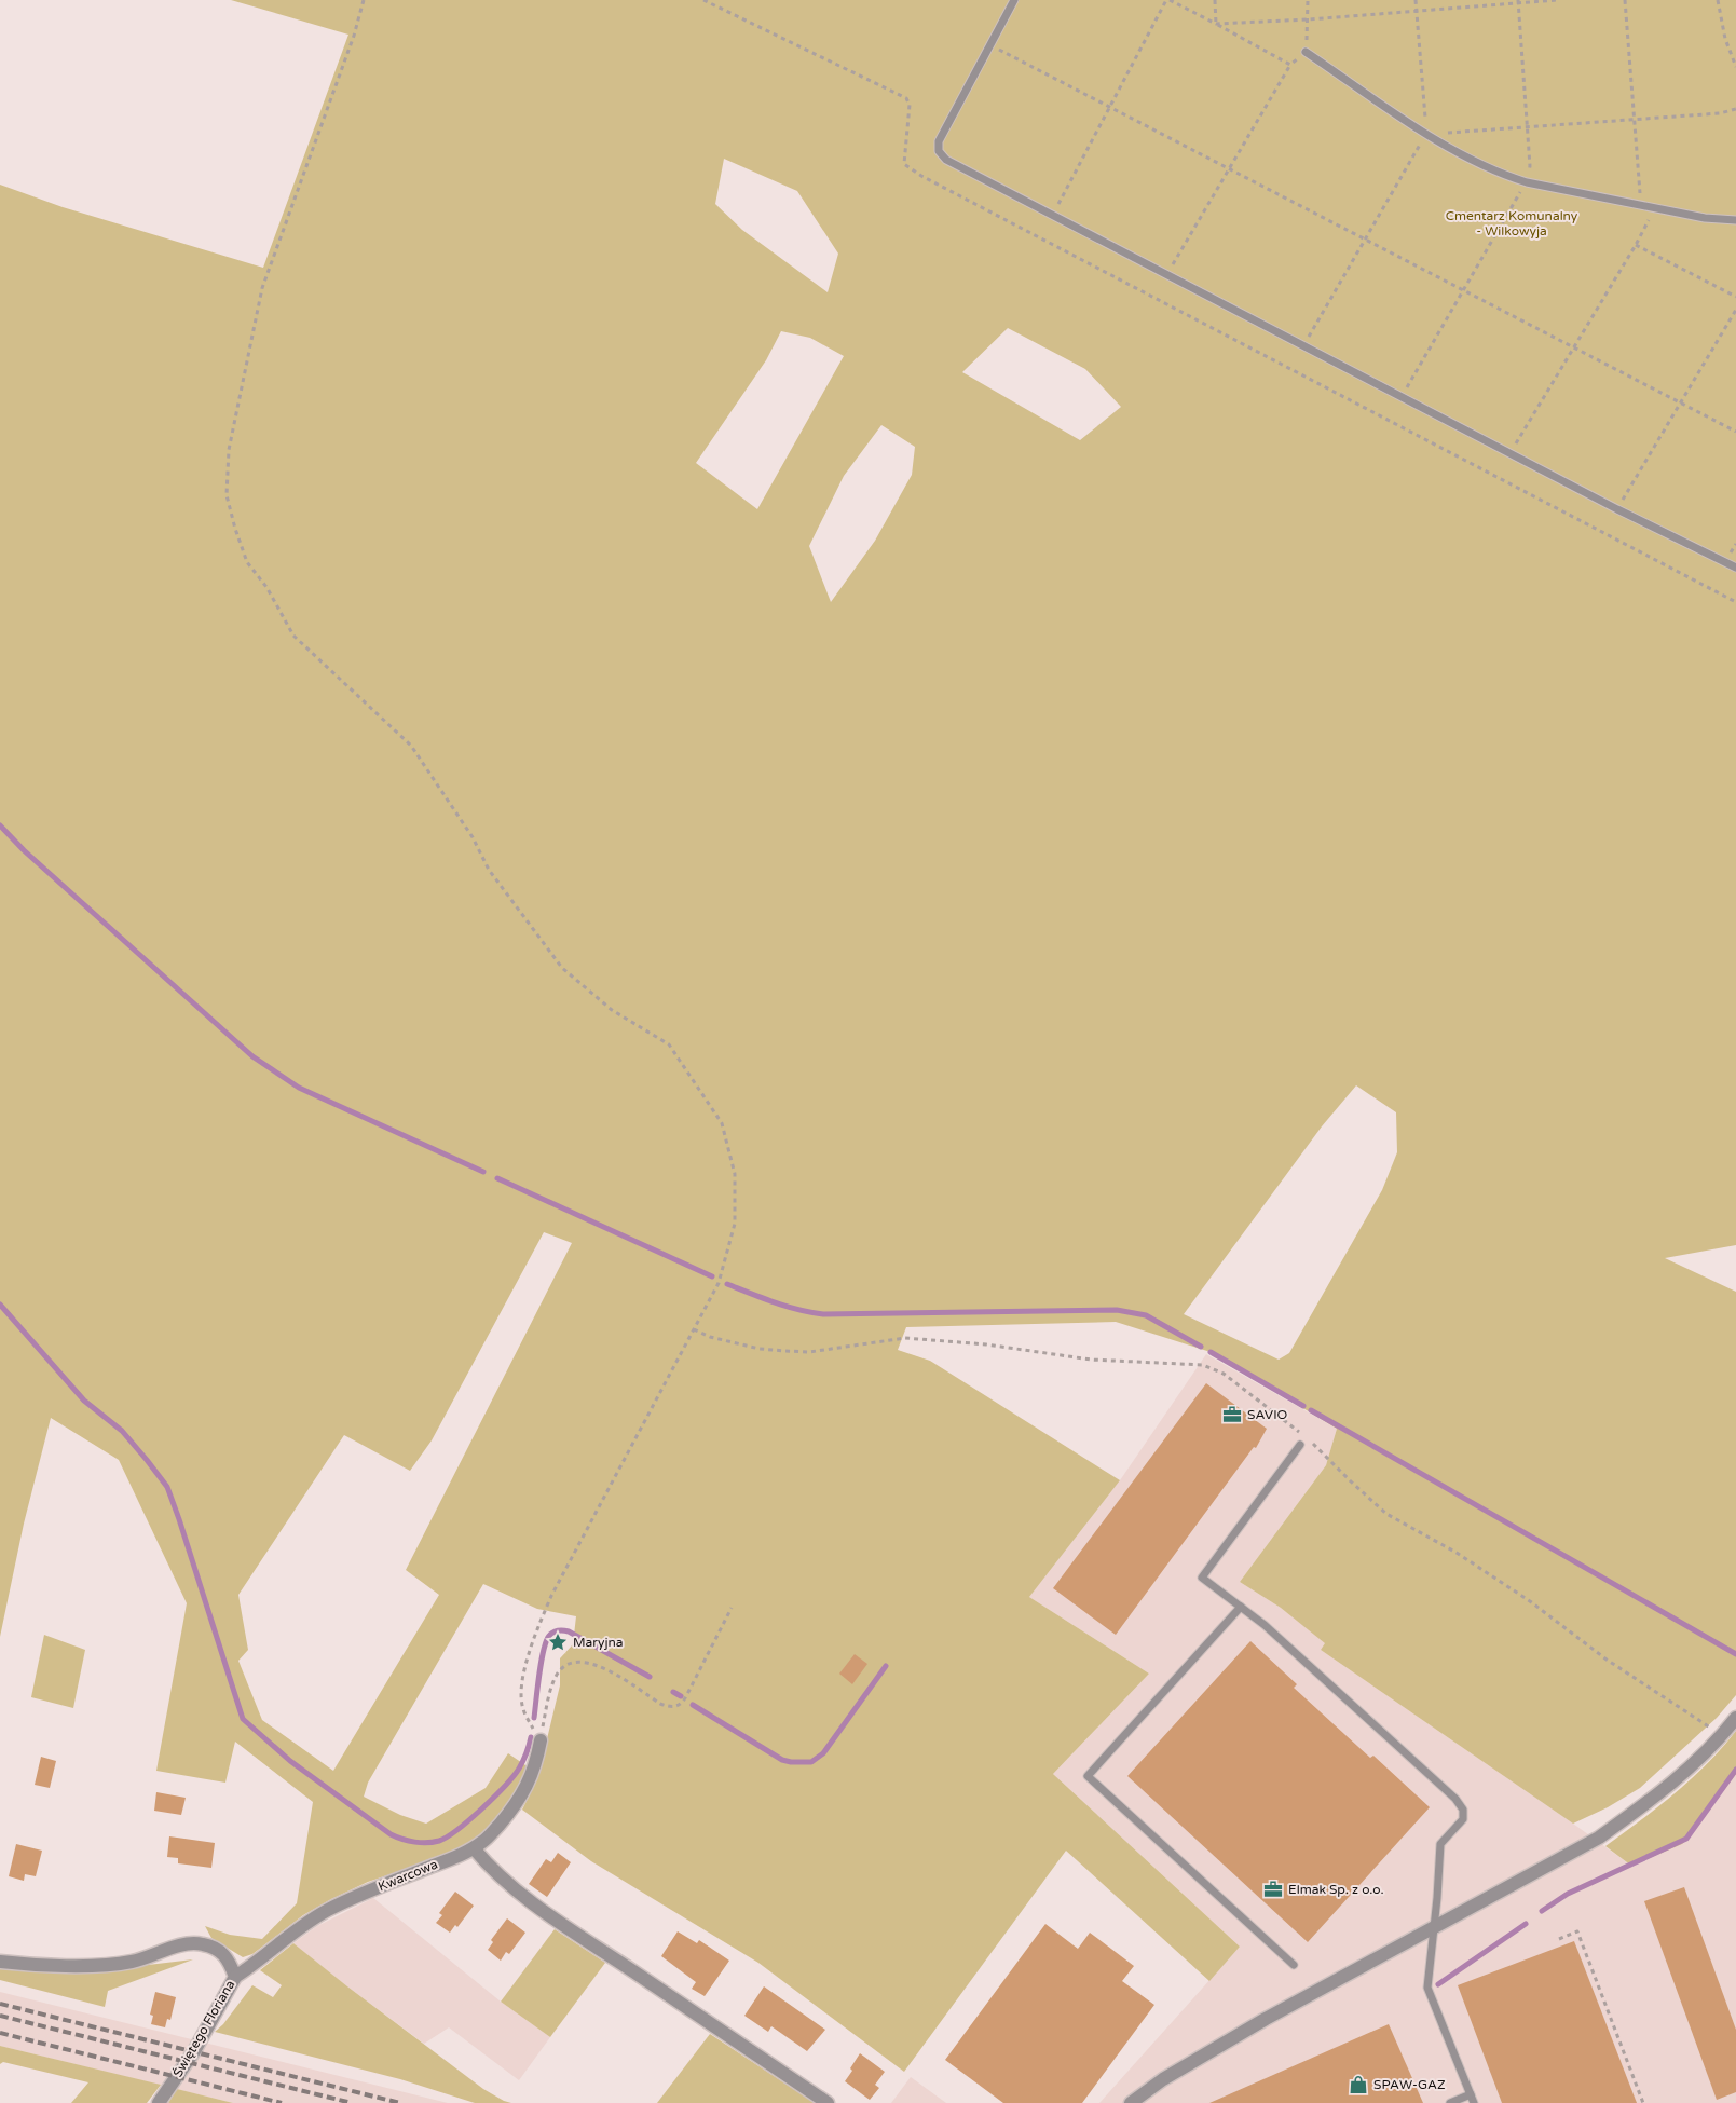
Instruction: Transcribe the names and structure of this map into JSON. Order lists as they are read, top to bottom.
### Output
{
  "streets": {
    "street": ["Kwarcowa", "Świętego Floriana"]
  },
  "crossings": [
    ["Kwarcowa", "Świętego Floriana"]
  ],
  "parks": ["Cmentarz Komunalny - Wilkowyja"],
  "places": {
    "office": ["SAVIO", "Elmak Sp. z o.o."],
    "place": ["Maryjna"],
    "shop": ["SPAW-GAZ"]
  }
}
